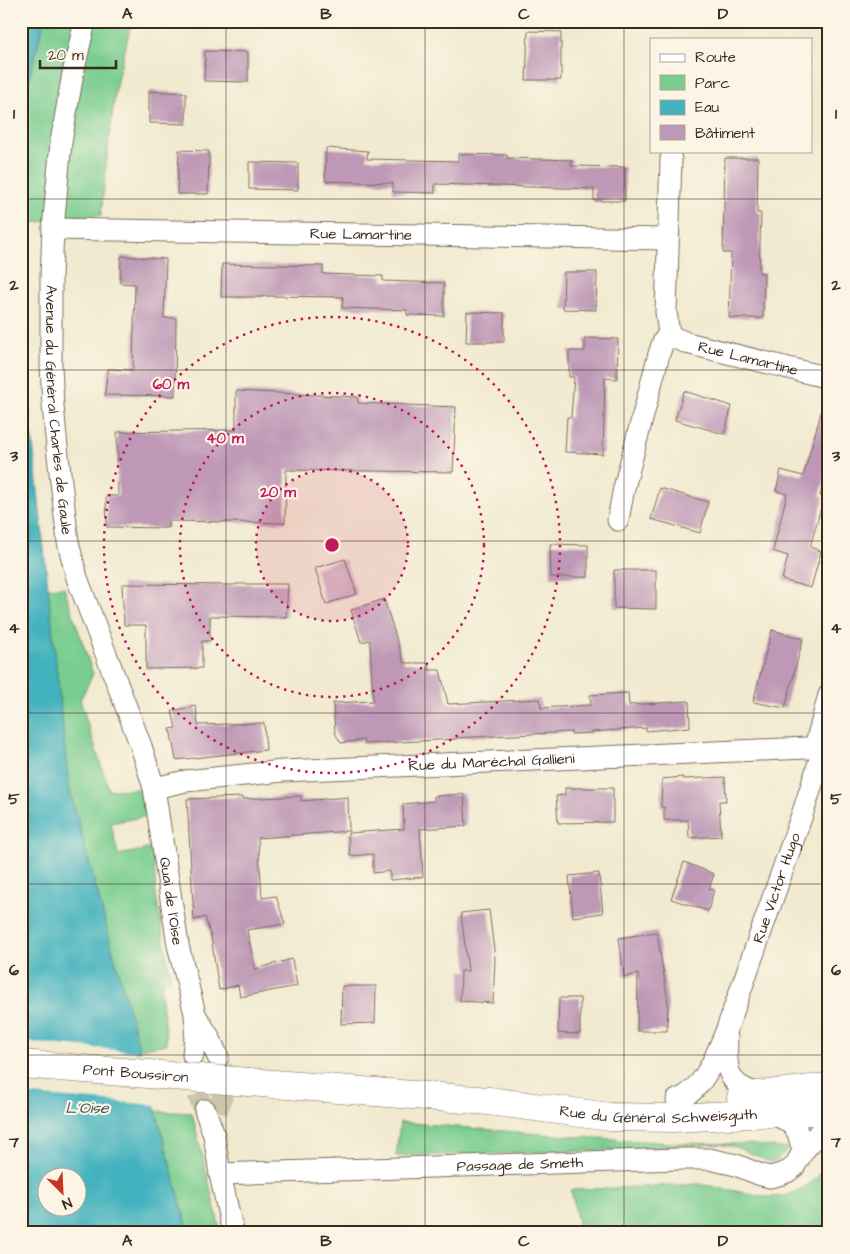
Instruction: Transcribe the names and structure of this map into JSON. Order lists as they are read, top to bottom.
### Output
{
  "streets": {
    "main road": ["Pont Boussiron", "Rue du Général Schweisguth"],
    "street": [
      "Rue Lamartine",
      "Avenue du Général Charles de Gaule",
      "Rue du Maréchal Gallieni",
      "Rue Victor Hugo",
      "Quai de l'Oise",
      "Passage de Smeth"
    ]
  },
  "crossings": [
    ["Rue Lamartine", "Avenue du Général Charles de Gaule"],
    ["Avenue du Général Charles de Gaule", "Rue du Maréchal Gallieni"],
    ["Avenue du Général Charles de Gaule", "Quai de l'Oise"],
    ["Rue du Maréchal Gallieni", "Rue Victor Hugo"],
    ["Rue du Maréchal Gallieni", "Quai de l'Oise"],
    ["Rue Victor Hugo", "Rue du Général Schweisguth"],
    ["Pont Boussiron", "Rue du Général Schweisguth"]
  ],
  "water": ["L’Oise"],
  "legend": [
    "Route",
    "Parc",
    "Eau",
    "Bâtiment"
  ],
  "scale_bar": "20 m",
  "north": "bottom right",
  "grid": {
    "columns": [
      "A",
      "B",
      "C",
      "D"
    ],
    "rows": [
      "1",
      "2",
      "3",
      "4",
      "5",
      "6",
      "7"
    ]
  },
  "rings": ["60 m", "40 m", "20 m"]
}
